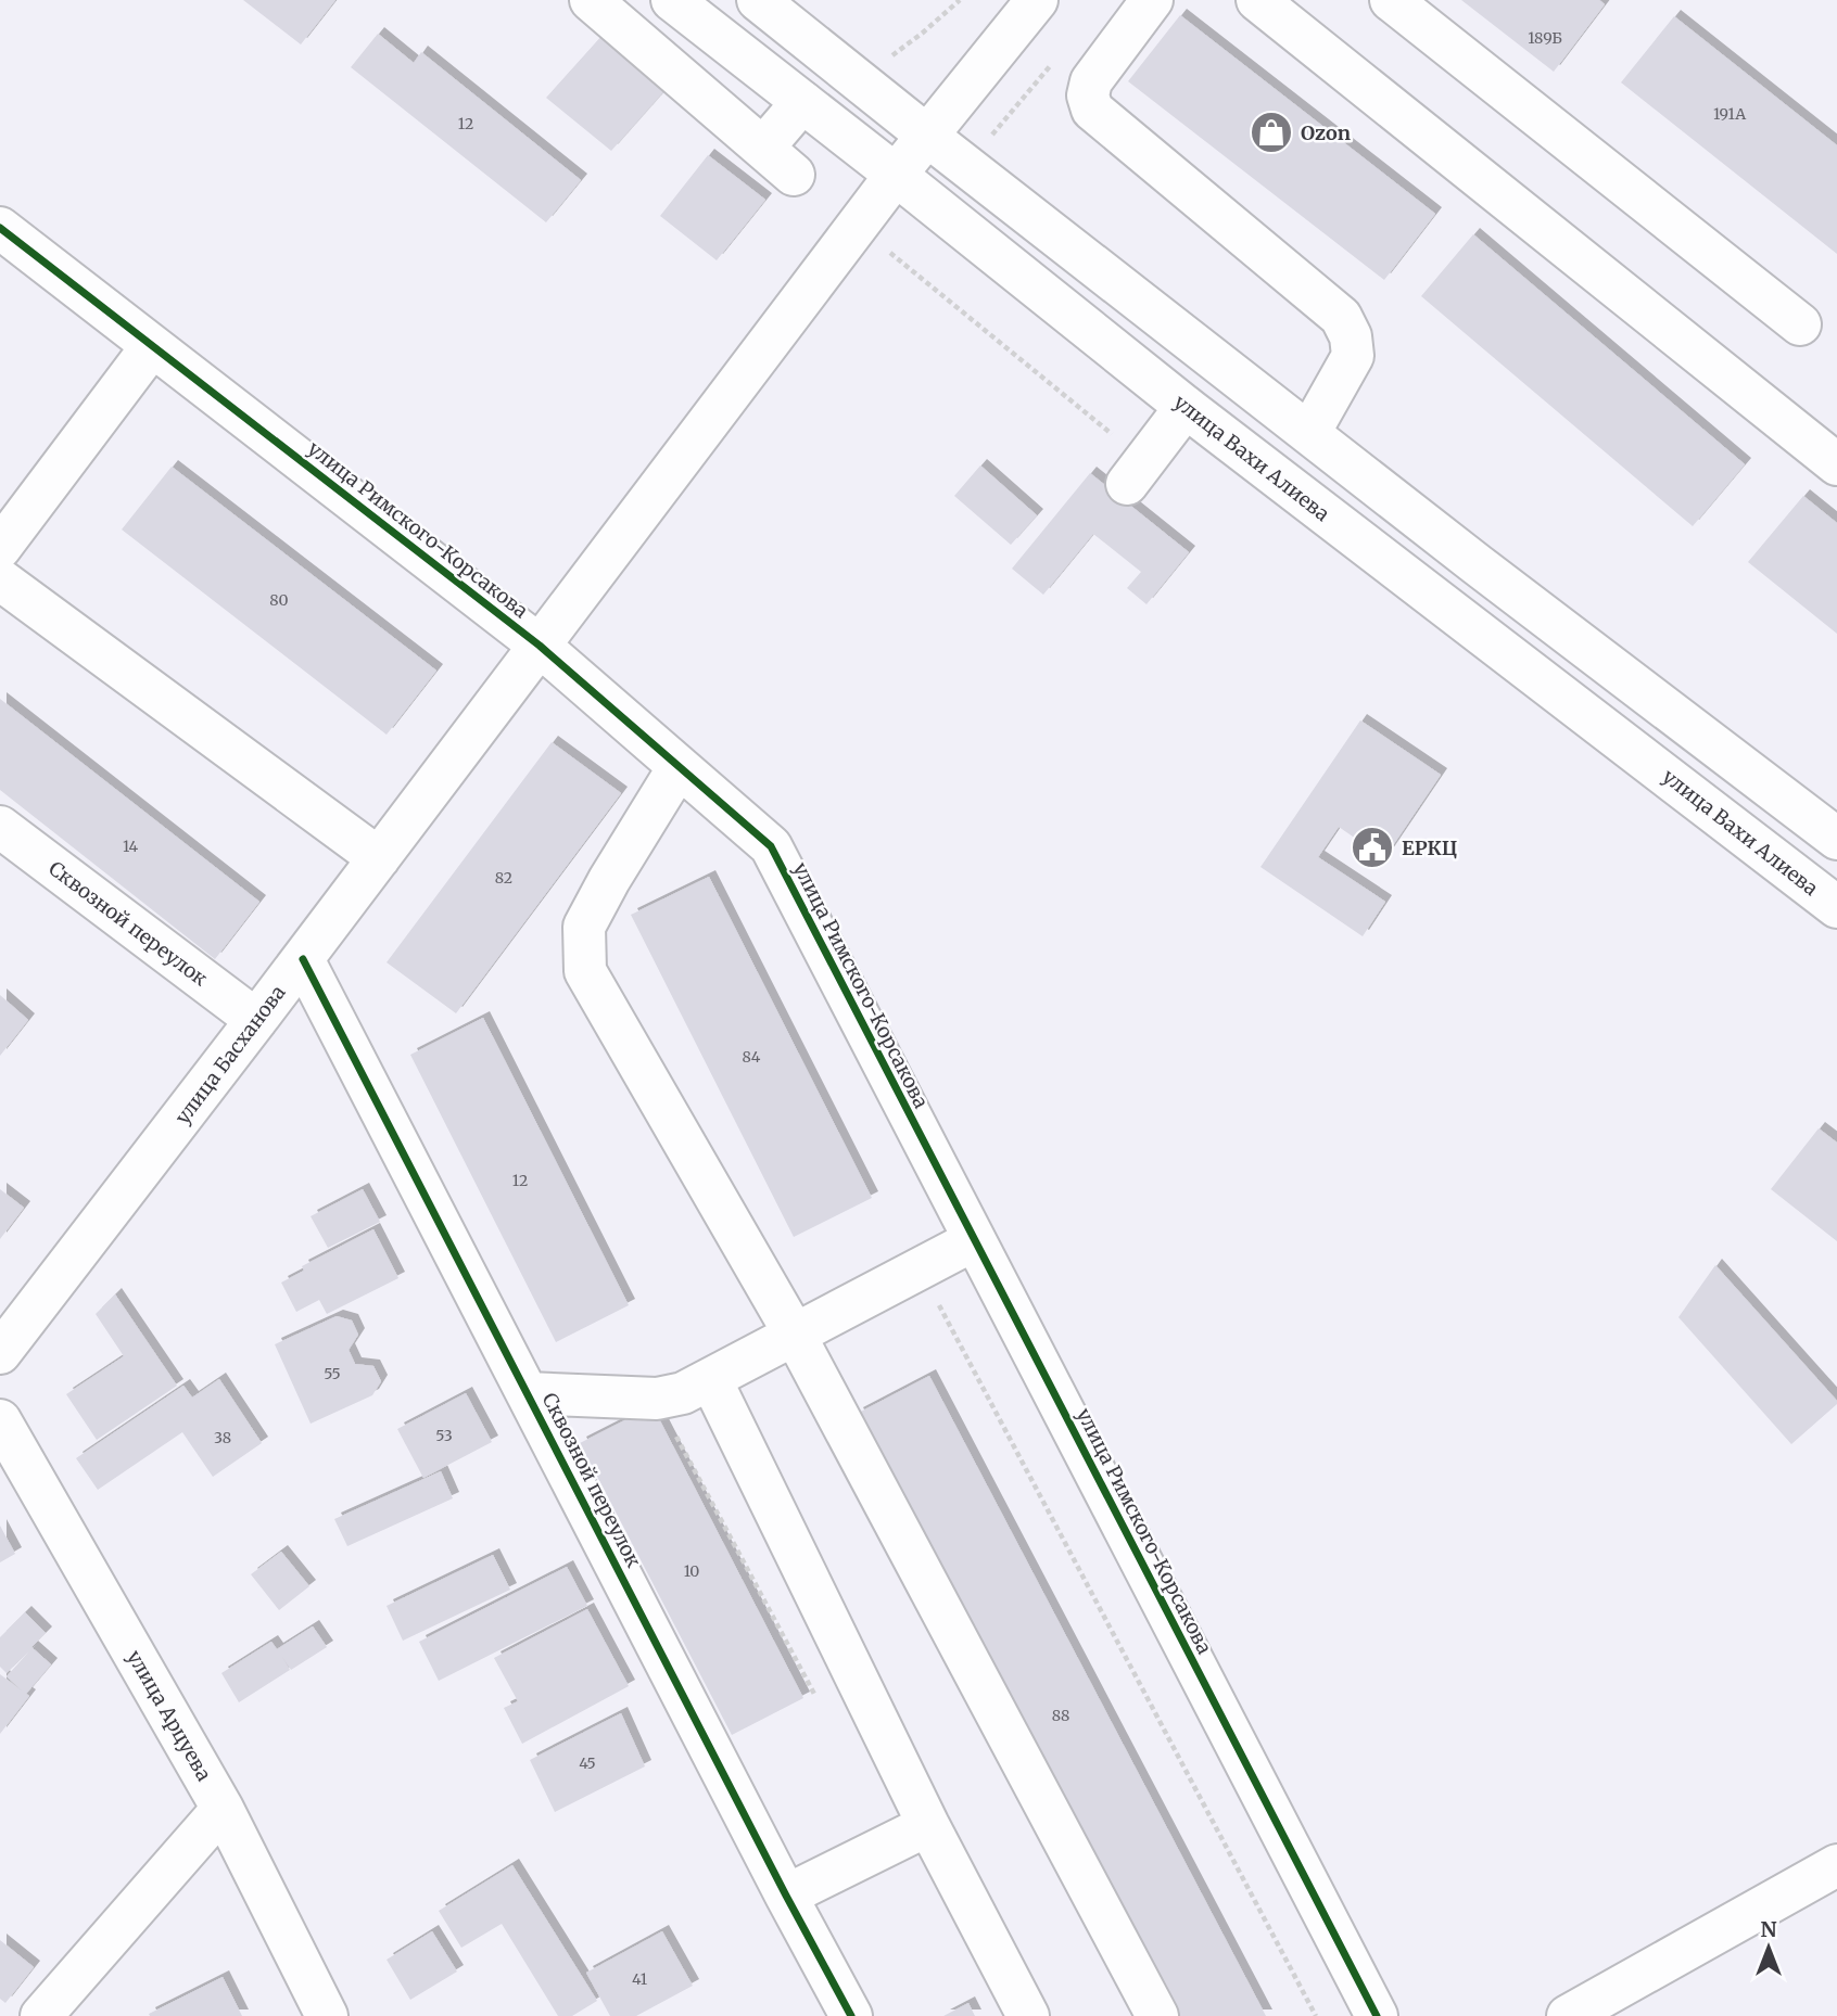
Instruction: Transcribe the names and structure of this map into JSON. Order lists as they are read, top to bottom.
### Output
{
  "streets": {
    "street": [
      "улица Вахи Алиева",
      "улица Римского-Корсакова",
      "Сквозной переулок",
      "улица Басханова",
      "улица Арцуева"
    ]
  },
  "crossings": [
    ["улица Вахи Алиева", "улица Басханова"],
    ["улица Римского-Корсакова", "улица Басханова"],
    ["Сквозной переулок", "улица Басханова"]
  ],
  "places": {
    "shop": ["Ozon"],
    "public building": ["ЕРКЦ"]
  },
  "house_numbers": [
    "189Б",
    "191А",
    "12",
    "80",
    "14",
    "82",
    "84",
    "12",
    "55",
    "53",
    "38",
    "10",
    "88",
    "45",
    "41"
  ],
  "north": "top"
}
